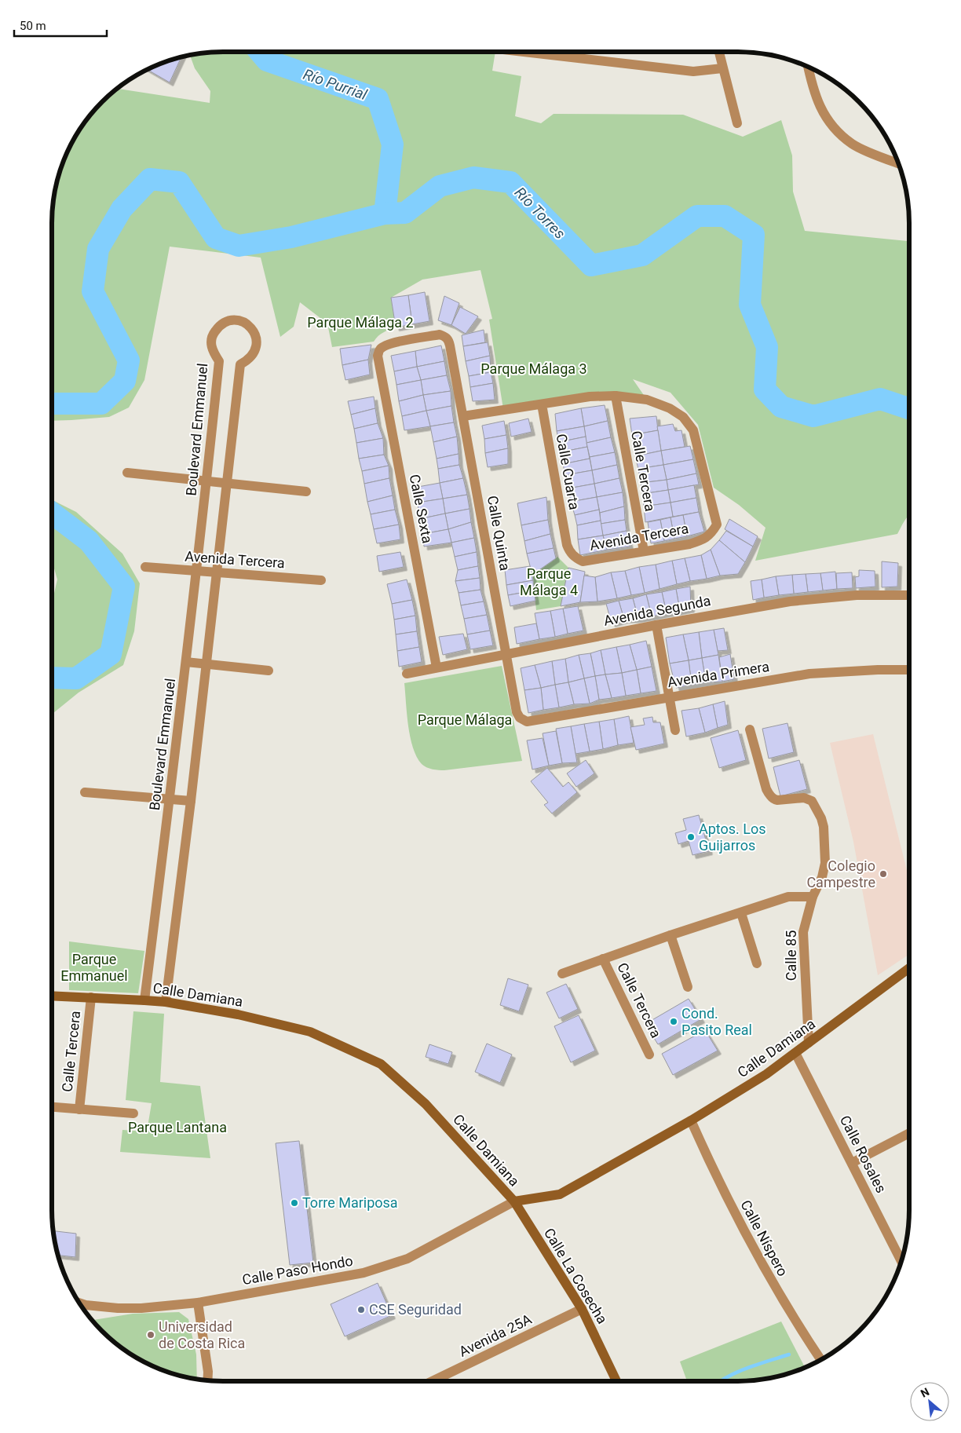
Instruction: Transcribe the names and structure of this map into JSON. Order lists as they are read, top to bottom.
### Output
{
  "streets": {
    "street": [
      "Boulevard Emmanuel",
      "Calle Tercera",
      "Calle Cuarta",
      "Calle Sexta",
      "Calle Quinta",
      "Avenida Tercera",
      "Avenida Segunda",
      "Avenida Primera",
      "Calle 85",
      "Calle Damiana",
      "Calle Rosales",
      "Calle Níspero",
      "Calle Paso Hondo",
      "Calle La Cosecha",
      "Avenida 25A"
    ]
  },
  "crossings": [
    ["Boulevard Emmanuel", "Avenida Tercera"],
    ["Boulevard Emmanuel", "Calle Damiana"],
    ["Calle Tercera", "Avenida Tercera"],
    ["Calle Tercera", "Calle Damiana"],
    ["Calle Cuarta", "Avenida Tercera"],
    ["Calle Sexta", "Calle Quinta"],
    ["Calle Sexta", "Avenida Segunda"],
    ["Calle Quinta", "Avenida Segunda"],
    ["Calle Quinta", "Avenida Primera"],
    ["Calle 85", "Calle Damiana"],
    ["Calle Damiana", "Calle Rosales"],
    ["Calle Damiana", "Calle Níspero"],
    ["Calle Damiana", "Calle Paso Hondo"],
    ["Calle Damiana", "Calle La Cosecha"],
    ["Calle Paso Hondo", "Calle La Cosecha"],
    ["Calle La Cosecha", "Avenida 25A"]
  ],
  "water": ["Río Purrial", "Río Torres"],
  "parks": [
    "Parque Málaga 2",
    "Parque Málaga 3",
    "Parque Málaga 4",
    "Parque Málaga",
    "Parque Emmanuel",
    "Parque Lantana"
  ],
  "places": [
    "Aptos. Los Guijarros",
    "Colegio Campestre",
    "Cond. Pasito Real",
    "Torre Mariposa",
    "CSE Seguridad",
    "Universidad de Costa Rica"
  ],
  "scale_bar": "50 m",
  "north": "top left"
}
